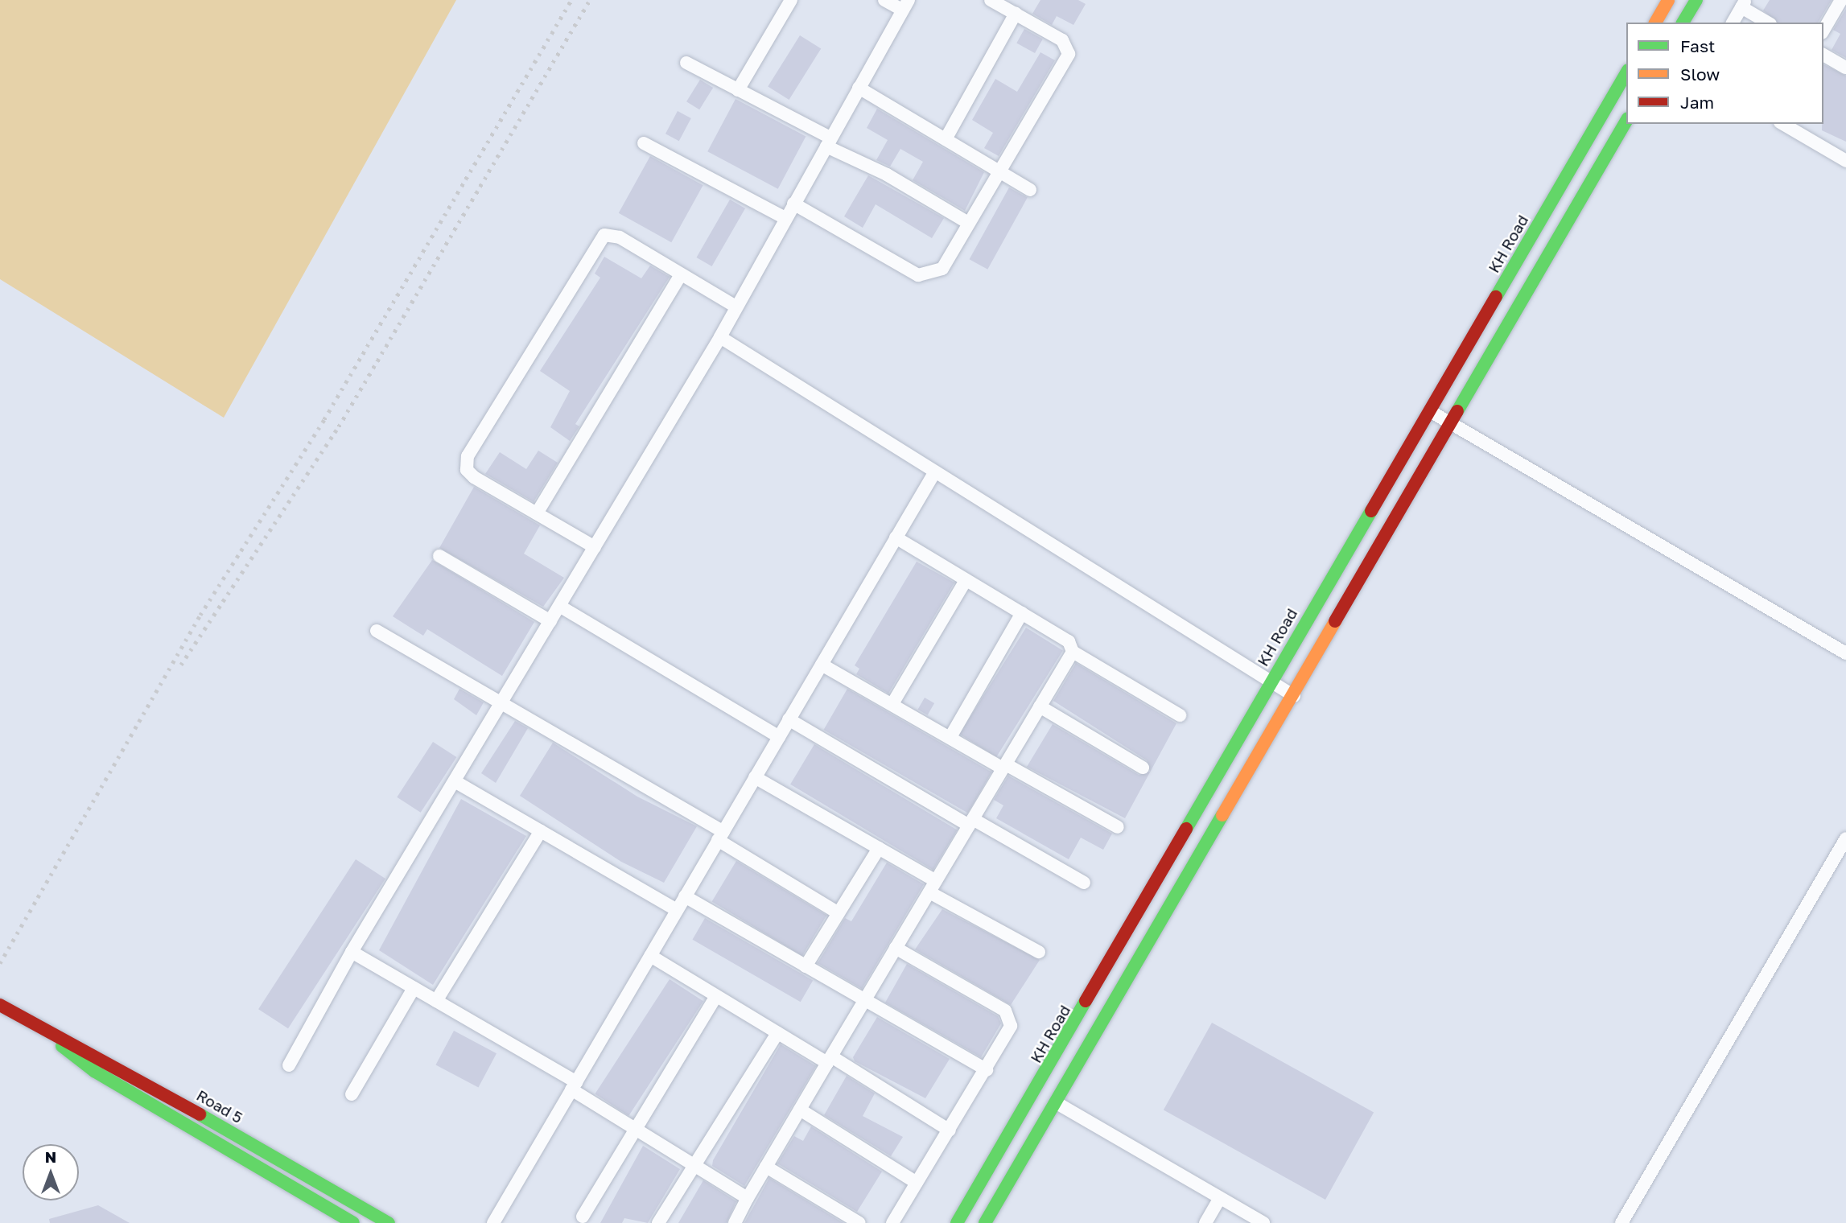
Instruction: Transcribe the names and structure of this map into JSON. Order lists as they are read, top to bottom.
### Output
{
  "streets": {
    "main road": ["KH Road", "Road 5"]
  },
  "legend": ["Fast", "Slow", "Jam"],
  "north": "top"
}
